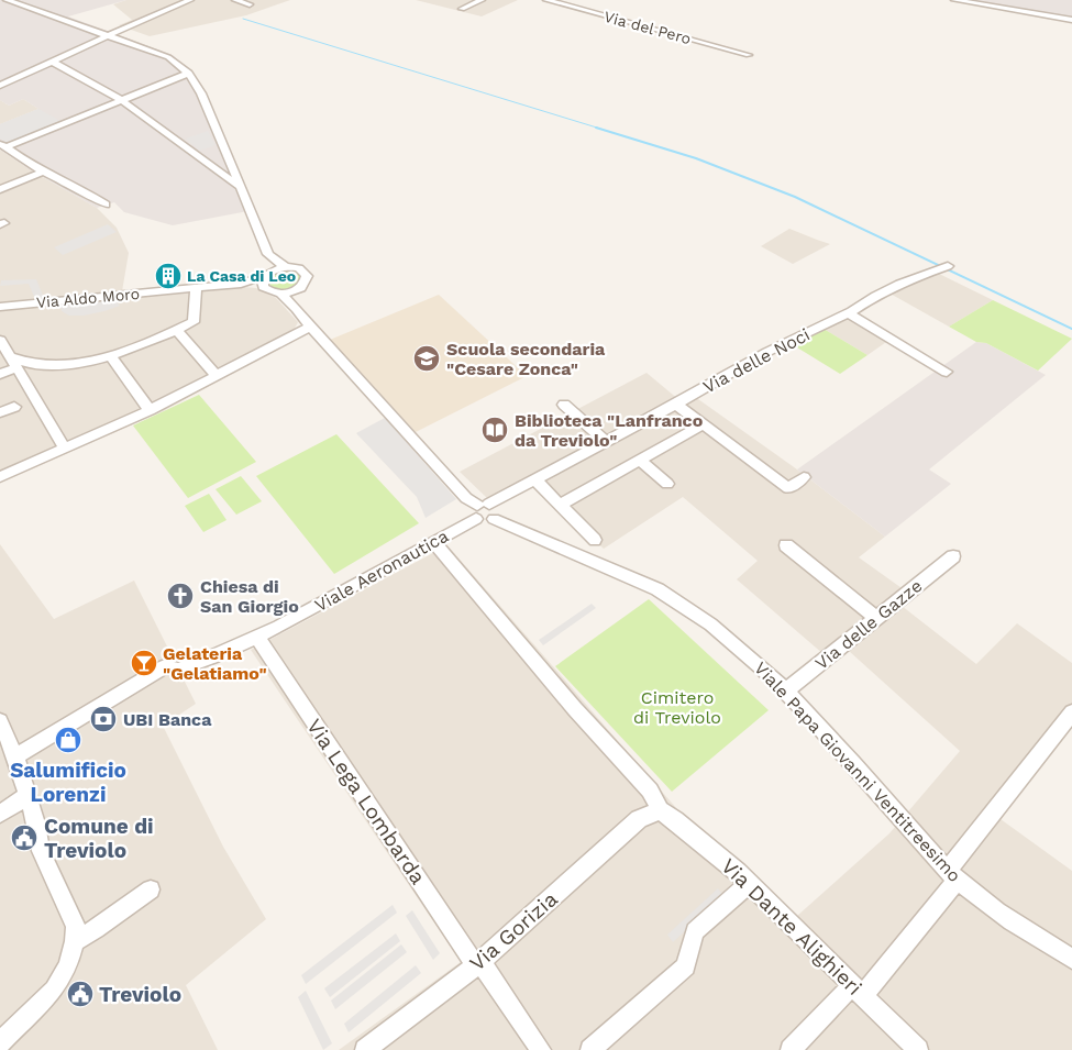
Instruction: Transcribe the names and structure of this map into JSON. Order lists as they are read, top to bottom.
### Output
{
  "streets": {
    "street": [
      "Via del Pero",
      "Via Aldo Moro",
      "Via delle Noci",
      "Viale Aeronautica",
      "Via delle Gazze",
      "Viale Papa Giovanni Ventitreesimo",
      "Via Lega Lombarda",
      "Via Dante Alighieri",
      "Via Gorizia"
    ]
  },
  "crossings": [
    ["Via Aldo Moro", "Viale Papa Giovanni Ventitreesimo"],
    ["Via delle Noci", "Viale Aeronautica"],
    ["Via delle Noci", "Viale Papa Giovanni Ventitreesimo"],
    ["Viale Aeronautica", "Viale Papa Giovanni Ventitreesimo"],
    ["Viale Aeronautica", "Via Lega Lombarda"],
    ["Via delle Gazze", "Viale Papa Giovanni Ventitreesimo"],
    ["Via Lega Lombarda", "Via Gorizia"],
    ["Via Dante Alighieri", "Via Gorizia"]
  ],
  "parks": ["Cimitero di Treviolo"],
  "places": {
    "building": ["La Casa di Leo"],
    "school or university": ["Scuola secondaria \"Cesare Zonca\""],
    "library": ["Biblioteca \"Lanfranco da Treviolo\""],
    "church": ["Chiesa di San Giorgio"],
    "bar": ["Gelateria \"Gelatiamo\""],
    "bank": ["UBI Banca"],
    "shop": ["Salumificio Lorenzi"],
    "public building": ["Comune di Treviolo", "Treviolo"]
  }
}
